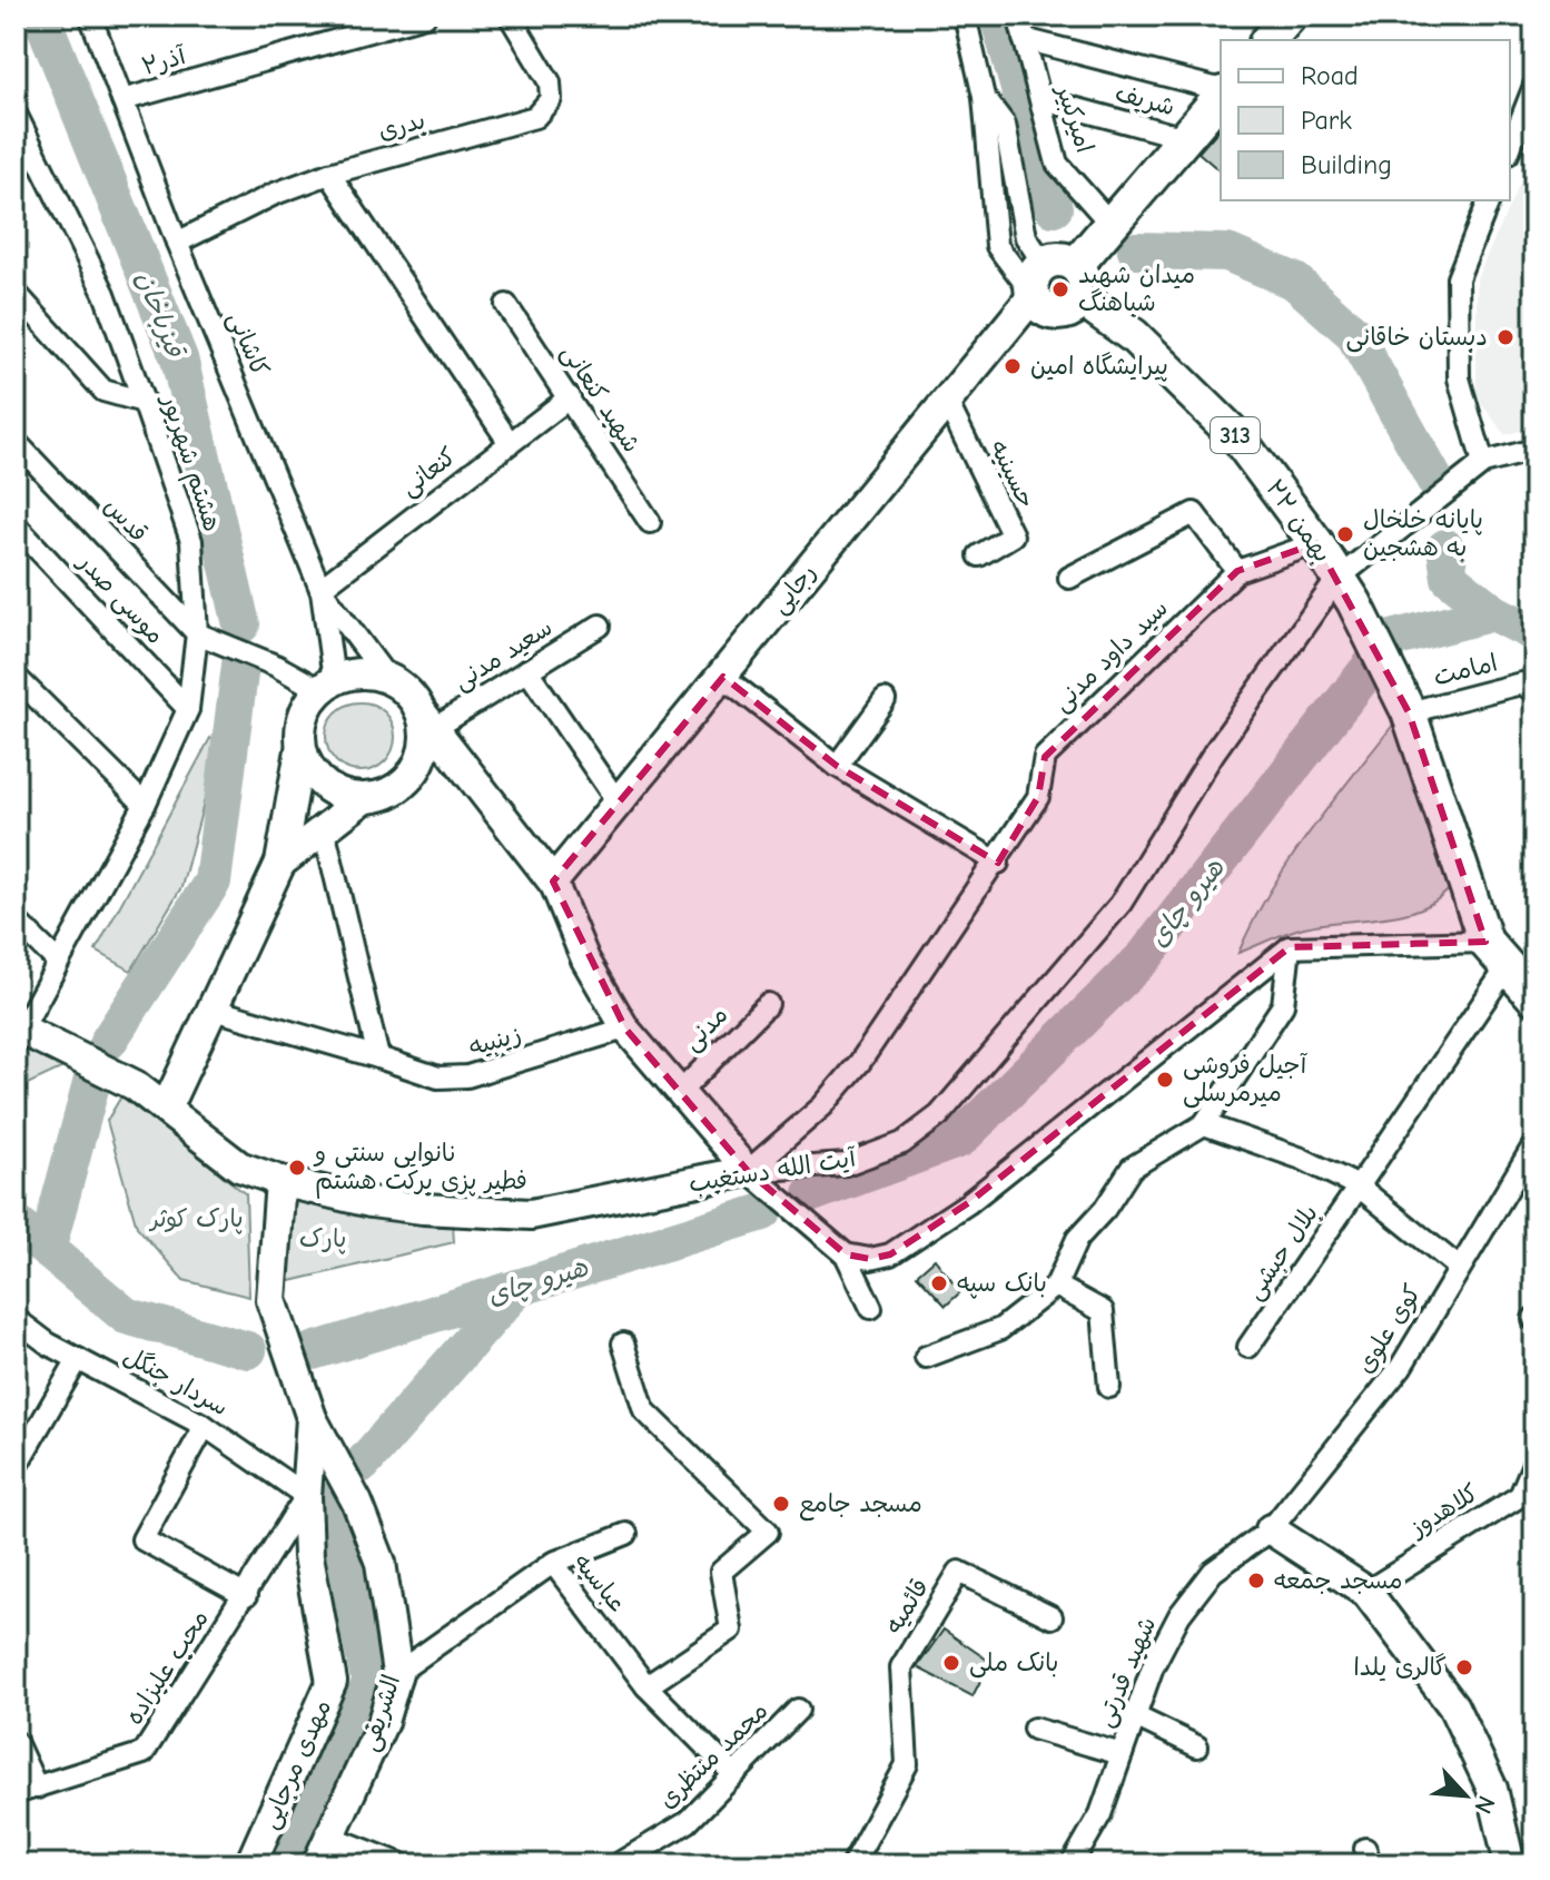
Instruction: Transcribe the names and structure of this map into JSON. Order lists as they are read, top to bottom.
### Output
{
  "streets": {
    "main road": [
      "313",
      "۲۲ بهمن",
      "رجایی",
      "آیت الله دستغیب",
      "الشریفی",
      "مهدی مرجایی"
    ],
    "street": [
      "آذر۲",
      "شریف",
      "امیرکبیر",
      "بدری",
      "کاشانی",
      "شهید کنعانی",
      "هشتم شهریور",
      "کنعانی",
      "حسینیه",
      "قدس",
      "موسی صدر",
      "سعید مدنی",
      "سید داود مدنی",
      "امامت",
      "مدنی",
      "زینبیه",
      "بلال حبشی",
      "کوی علوی",
      "سردار جنگل",
      "کلاهدوز",
      "عباسیه",
      "قائمیه",
      "محب علیزاده",
      "شهید قدرتی",
      "محمد منتظری"
    ]
  },
  "crossings": [
    ["آذر۲", "کاشانی"],
    ["شریف", "امیرکبیر"],
    ["بدری", "کاشانی"],
    ["کاشانی", "کنعانی"],
    ["کاشانی", "سعید مدنی"],
    ["شهید کنعانی", "کنعانی"],
    ["313", "۲۲ بهمن"],
    ["313", "امامت"],
    ["313", "آیت الله دستغیب"],
    ["313", "بلال حبشی"],
    ["هشتم شهریور", "قدس"],
    ["هشتم شهریور", "موسی صدر"],
    ["هشتم شهریور", "آیت الله دستغیب"],
    ["حسینیه", "رجایی"],
    ["۲۲ بهمن", "سید داود مدنی"],
    ["۲۲ بهمن", "آیت الله دستغیب"],
    ["سید داود مدنی", "آیت الله دستغیب"],
    ["کوی علوی", "شهید قدرتی"],
    ["سردار جنگل", "محب علیزاده"],
    ["سردار جنگل", "مهدی مرجایی"],
    ["عباسیه", "الشریفی"],
    ["عباسیه", "محمد منتظری"],
    ["محب علیزاده", "مهدی مرجایی"],
    ["الشریفی", "مهدی مرجایی"]
  ],
  "water": ["قیزباخان", "هیرو چای"],
  "parks": ["پارک کوثر", "پارک"],
  "places": [
    "میدان شهید شباهنگ",
    "دبستان خاقانی",
    "پیرایشگاه امین",
    "پایانه خلخال به هشجین",
    "آجیل فروشی میرمرسلی",
    "نانوایی سنتی و فطیر پزی برکت هشتم",
    "بانک سپه",
    "مسجد جامع",
    "مسجد جمعه",
    "بانک ملی",
    "گالری یلدا"
  ],
  "legend": ["Road", "Park", "Building"],
  "north": "bottom right"
}
